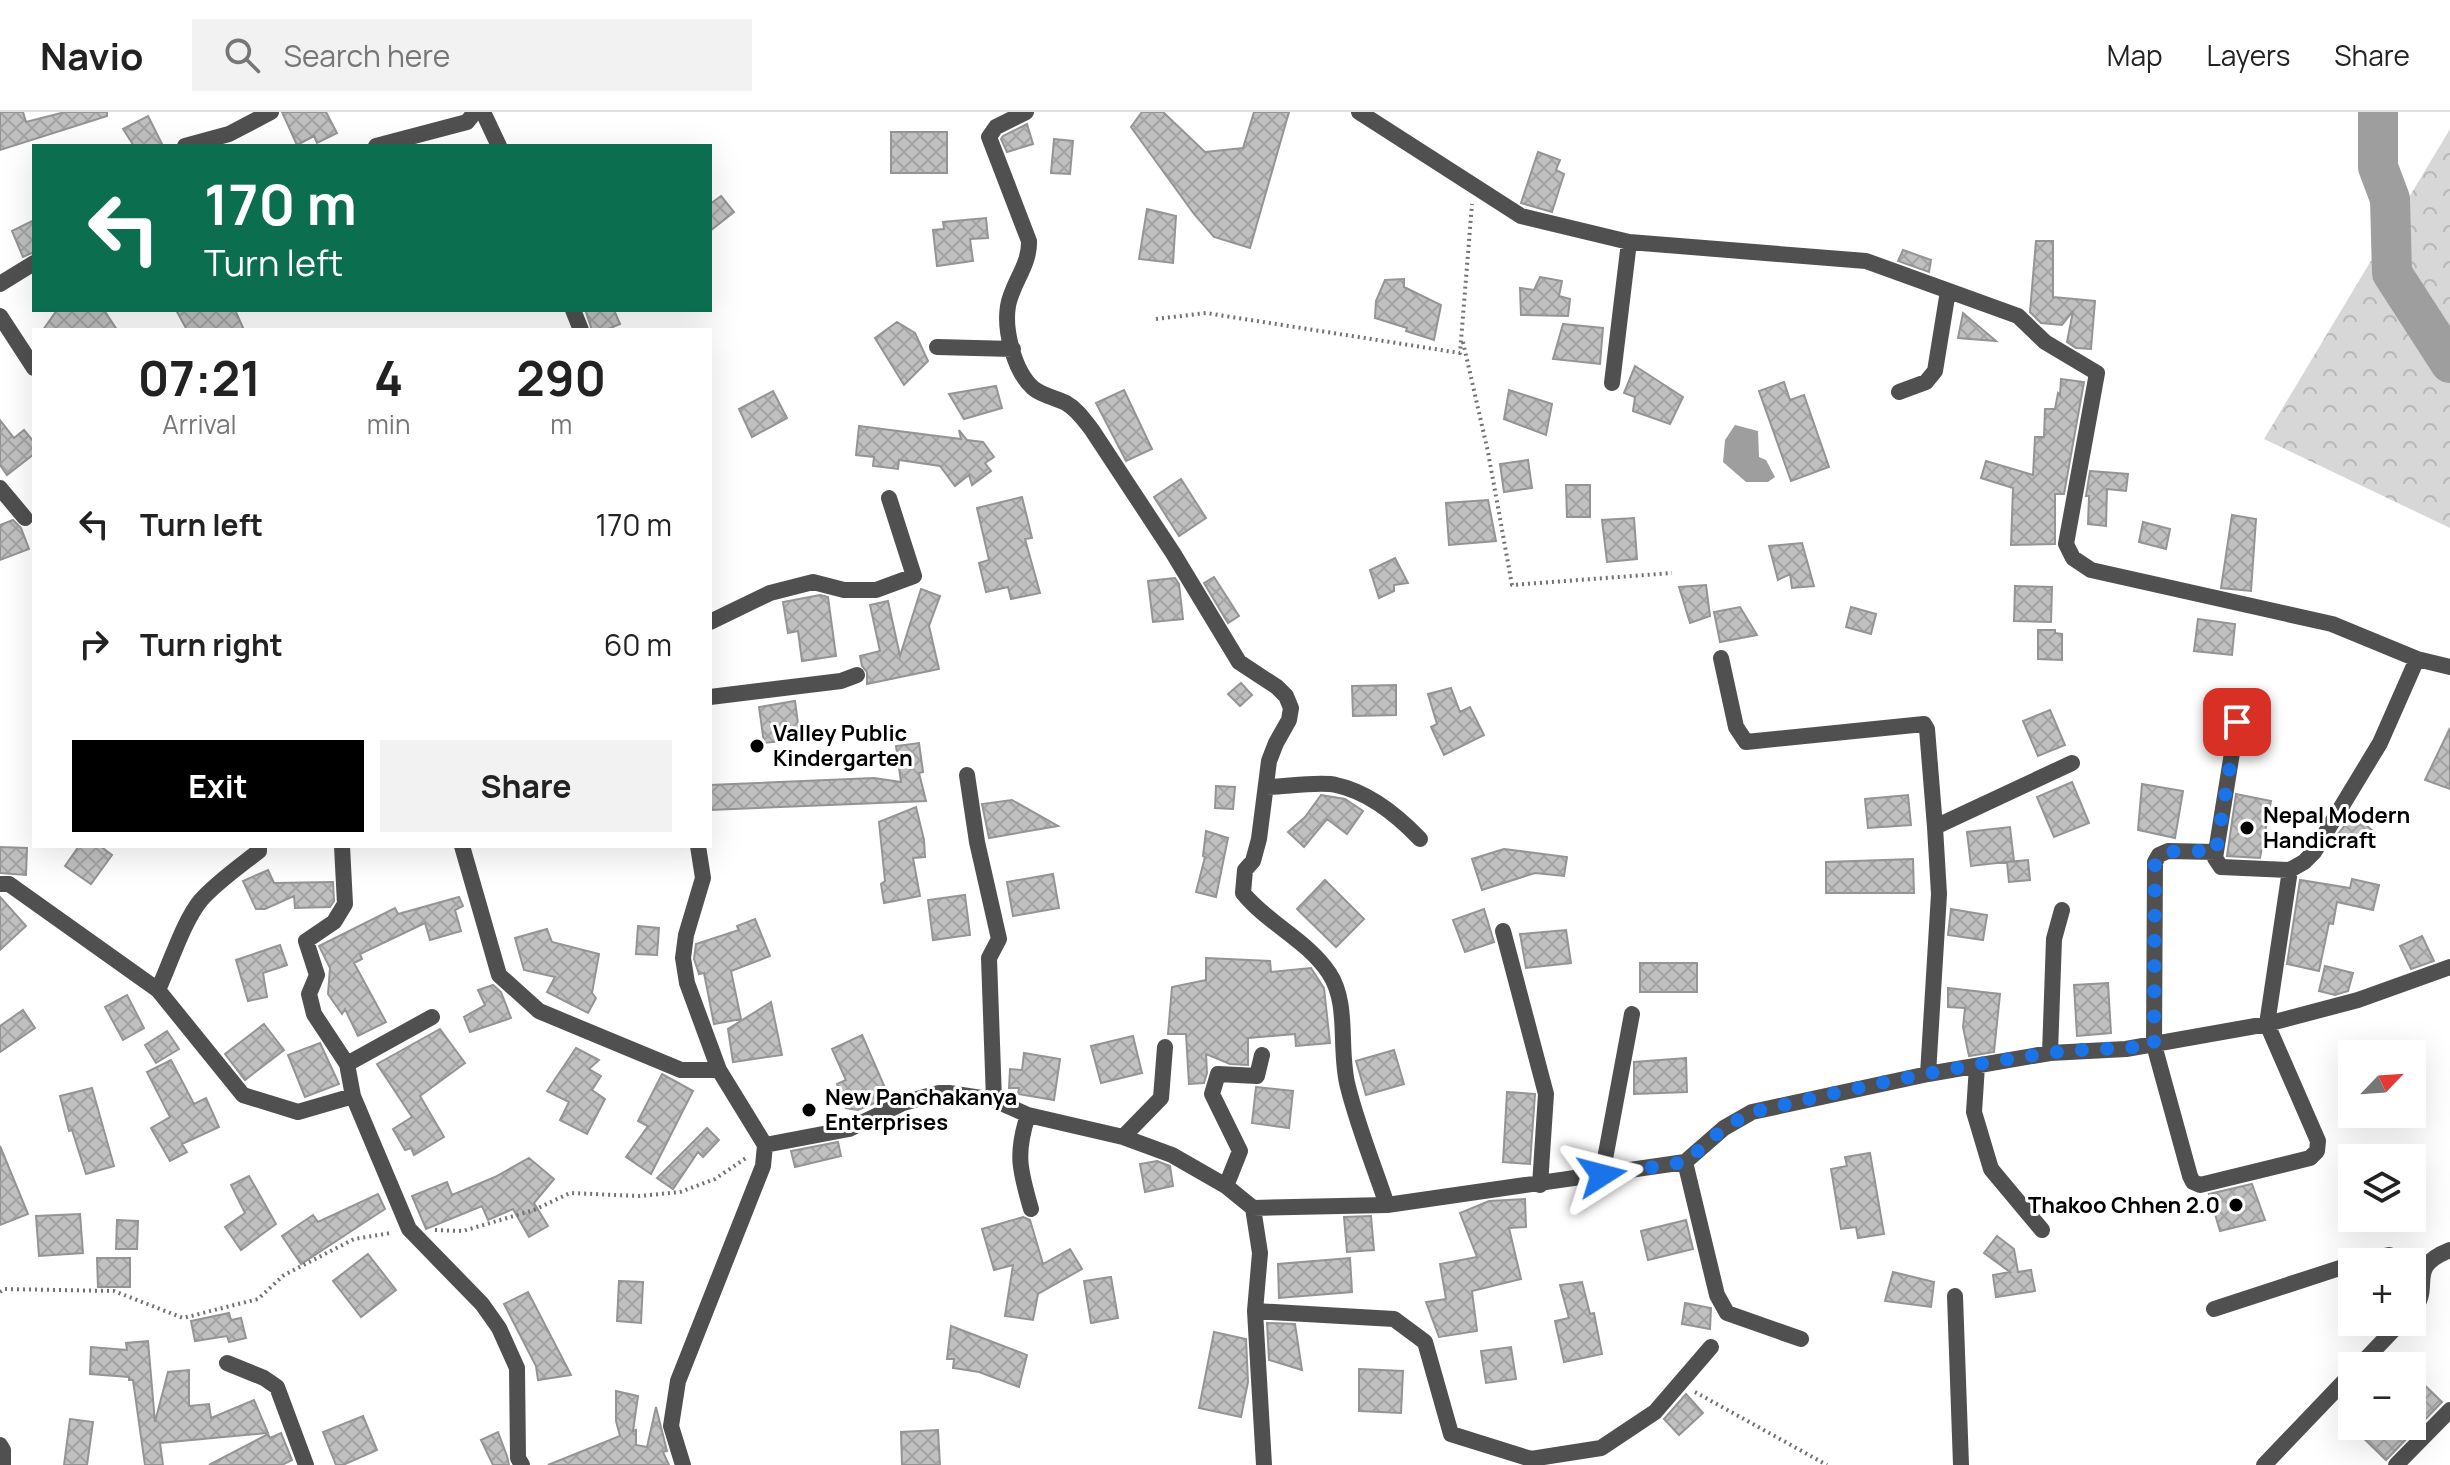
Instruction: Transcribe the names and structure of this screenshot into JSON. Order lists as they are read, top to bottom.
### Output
{
  "places": [
    "Valley Public Kindergarten",
    "Nepal Modern Handicraft",
    "New Panchakanya Enterprises",
    "Thakoo Chhen 2.0"
  ],
  "north": "top right",
  "page": {
    "header": "Navio",
    "search": "Search here",
    "nav": ["Map", "Layers", "Share"],
    "turn": ["170 m", "Turn left"],
    "eta": [
      "07:21",
      "Arrival",
      "4",
      "min",
      "290",
      "m"
    ],
    "list": [
      {
        "name": "Turn left",
        "value": "170 m"
      },
      {
        "name": "Turn right",
        "value": "60 m"
      }
    ],
    "buttons": ["Exit", "Share"],
    "map_buttons": ["+", "−"]
  }
}
